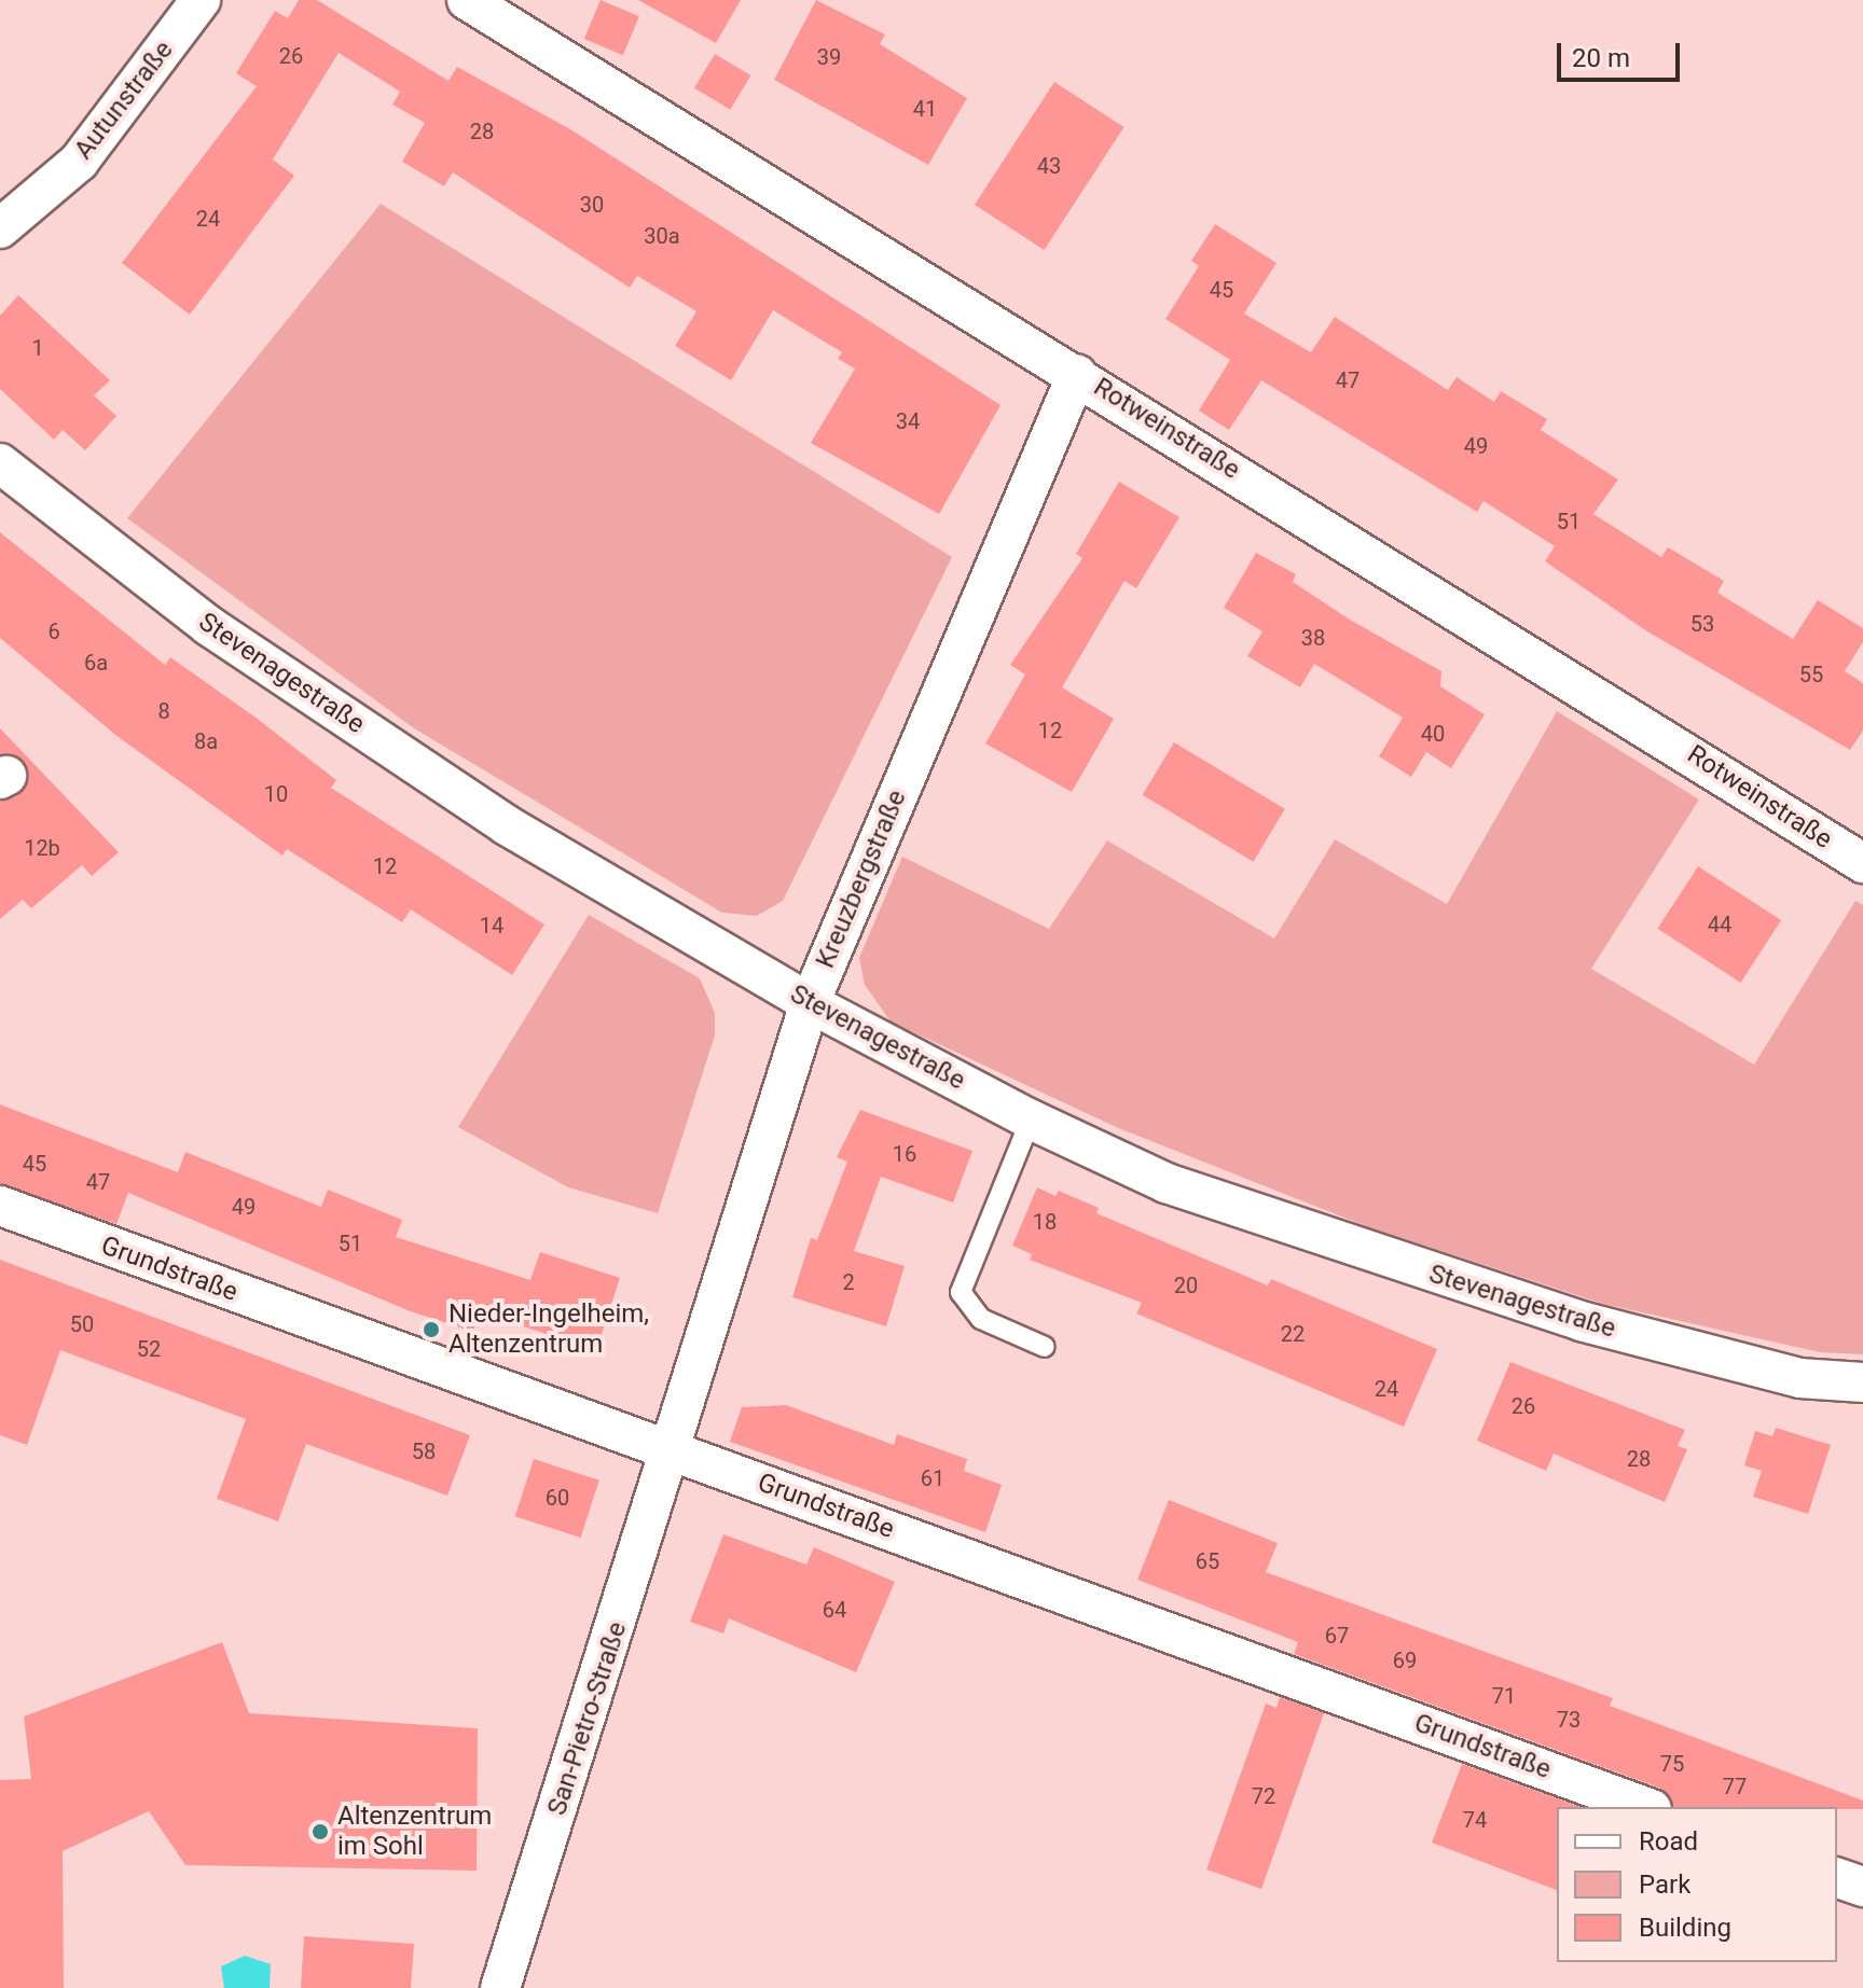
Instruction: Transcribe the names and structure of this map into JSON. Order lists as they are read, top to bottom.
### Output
{
  "streets": {
    "street": [
      "Autunstraße",
      "Rotweinstraße",
      "Stevenagestraße",
      "Kreuzbergstraße",
      "Grundstraße",
      "San-Pietro-Straße"
    ]
  },
  "crossings": [
    ["Rotweinstraße", "Kreuzbergstraße"],
    ["Stevenagestraße", "Kreuzbergstraße"],
    ["Kreuzbergstraße", "Grundstraße"],
    ["Kreuzbergstraße", "San-Pietro-Straße"],
    ["Grundstraße", "San-Pietro-Straße"]
  ],
  "places": ["Nieder-Ingelheim, Altenzentrum", "Altenzentrum im Sohl"],
  "house_numbers": [
    "26",
    "39",
    "41",
    "28",
    "43",
    "30",
    "24",
    "30a",
    "45",
    "1",
    "47",
    "34",
    "49",
    "51",
    "53",
    "6",
    "38",
    "6a",
    "55",
    "8",
    "12",
    "40",
    "8a",
    "10",
    "12b",
    "12",
    "44",
    "14",
    "16",
    "45",
    "47",
    "49",
    "18",
    "51",
    "2",
    "20",
    "50",
    "22",
    "52",
    "24",
    "26",
    "58",
    "28",
    "61",
    "60",
    "65",
    "64",
    "67",
    "69",
    "71",
    "73",
    "75",
    "77",
    "72",
    "74"
  ],
  "legend": ["Road", "Park", "Building"],
  "scale_bar": "20 m"
}
